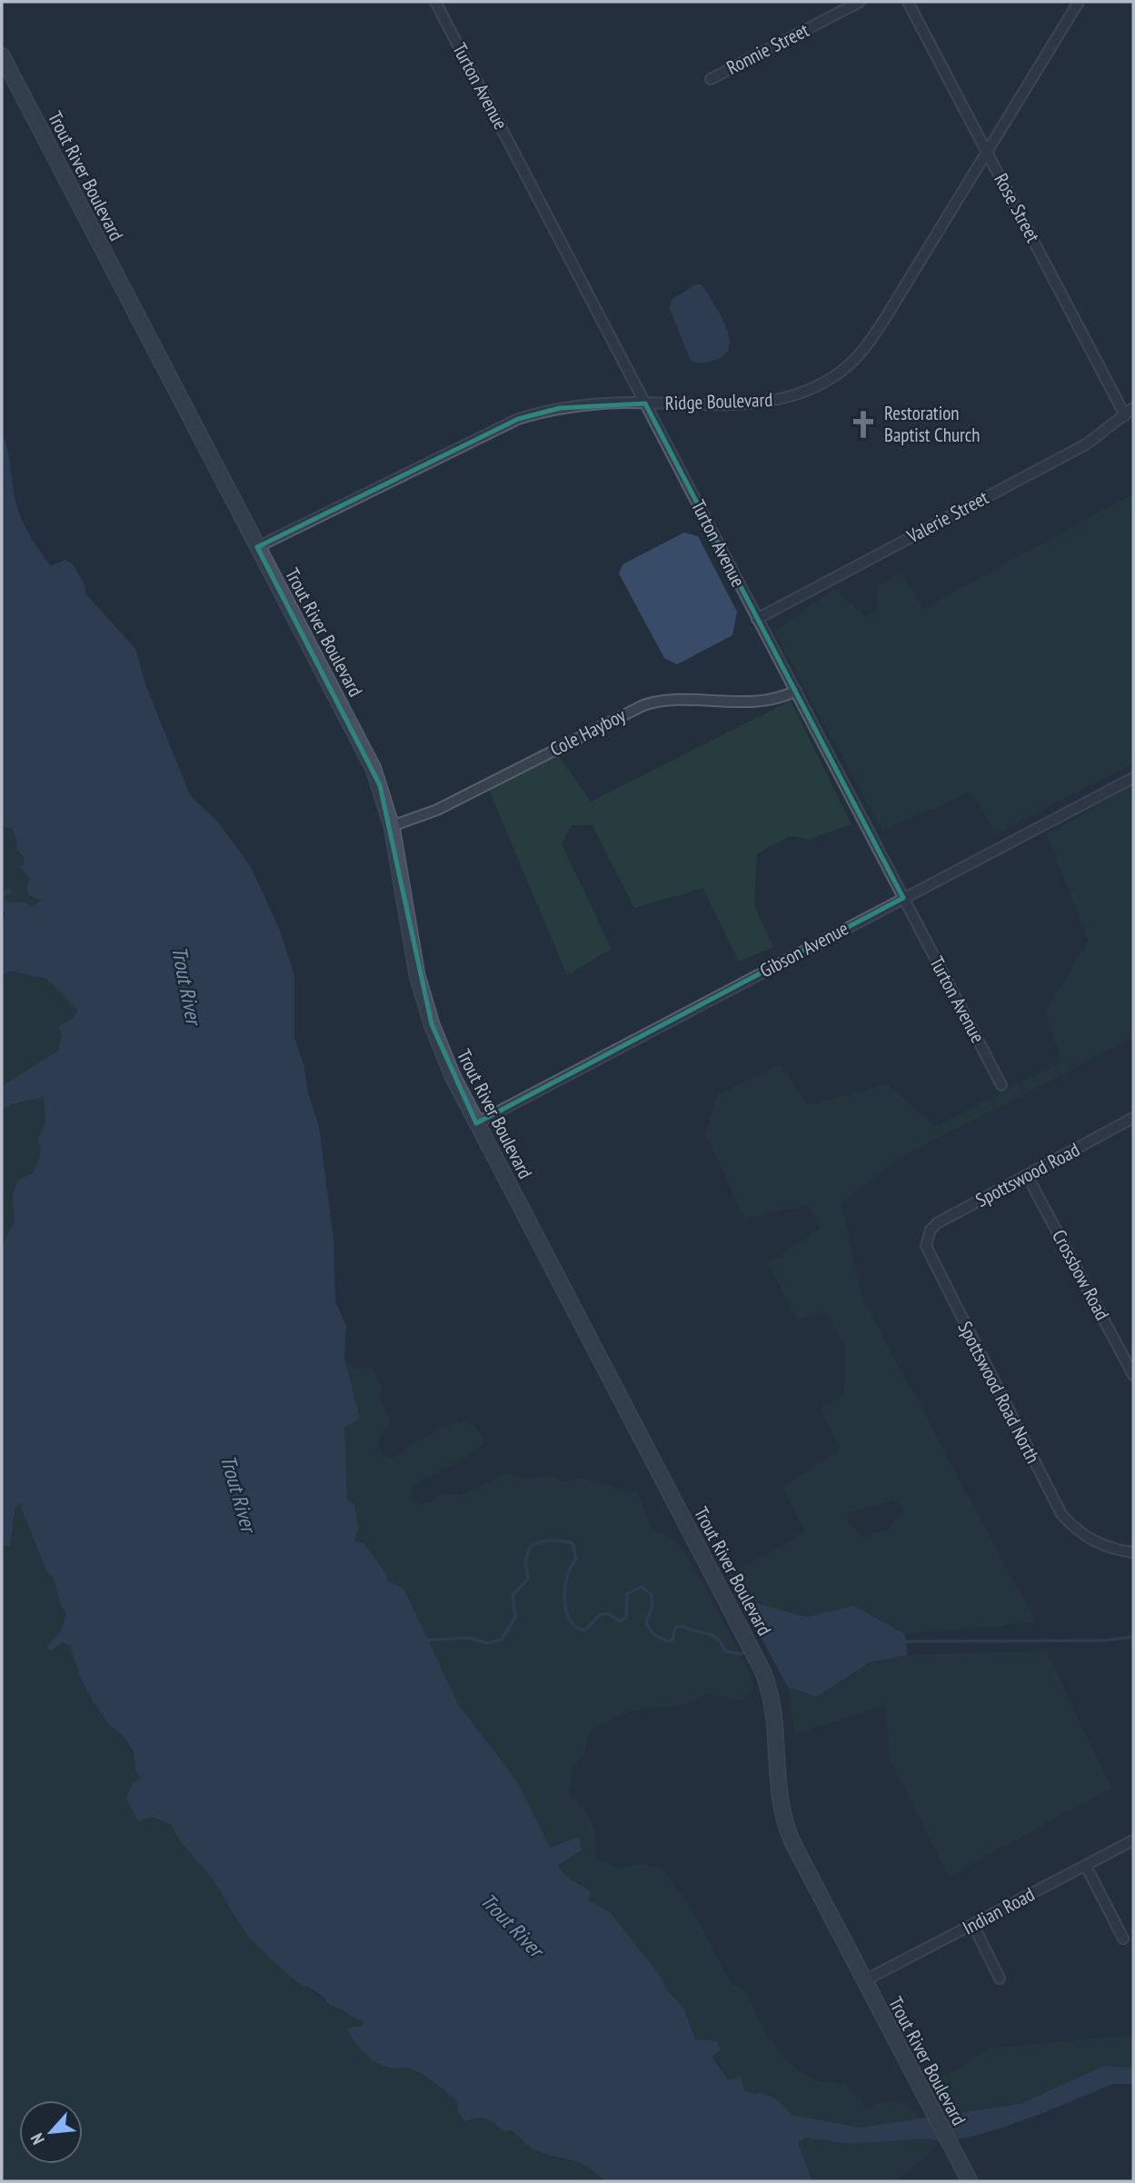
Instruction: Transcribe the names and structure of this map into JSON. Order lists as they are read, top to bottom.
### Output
{
  "streets": {
    "street": [
      "Ronnie Street",
      "Turton Avenue",
      "Trout River Boulevard",
      "Rose Street",
      "Ridge Boulevard",
      "Valerie Street",
      "Cole Hayboy",
      "Gibson Avenue",
      "Spottswood Road",
      "Crossbow Road",
      "Spottswood Road North",
      "Indian Road"
    ]
  },
  "crossings": [
    ["Turton Avenue", "Ridge Boulevard"],
    ["Turton Avenue", "Valerie Street"],
    ["Turton Avenue", "Cole Hayboy"],
    ["Turton Avenue", "Gibson Avenue"],
    ["Trout River Boulevard", "Ridge Boulevard"],
    ["Trout River Boulevard", "Cole Hayboy"],
    ["Trout River Boulevard", "Gibson Avenue"],
    ["Trout River Boulevard", "Indian Road"],
    ["Rose Street", "Ridge Boulevard"],
    ["Rose Street", "Valerie Street"],
    ["Spottswood Road", "Crossbow Road"],
    ["Spottswood Road", "Spottswood Road North"]
  ],
  "water": ["Trout River"],
  "places": {
    "church": ["Restoration Baptist Church"]
  },
  "north": "bottom left"
}
